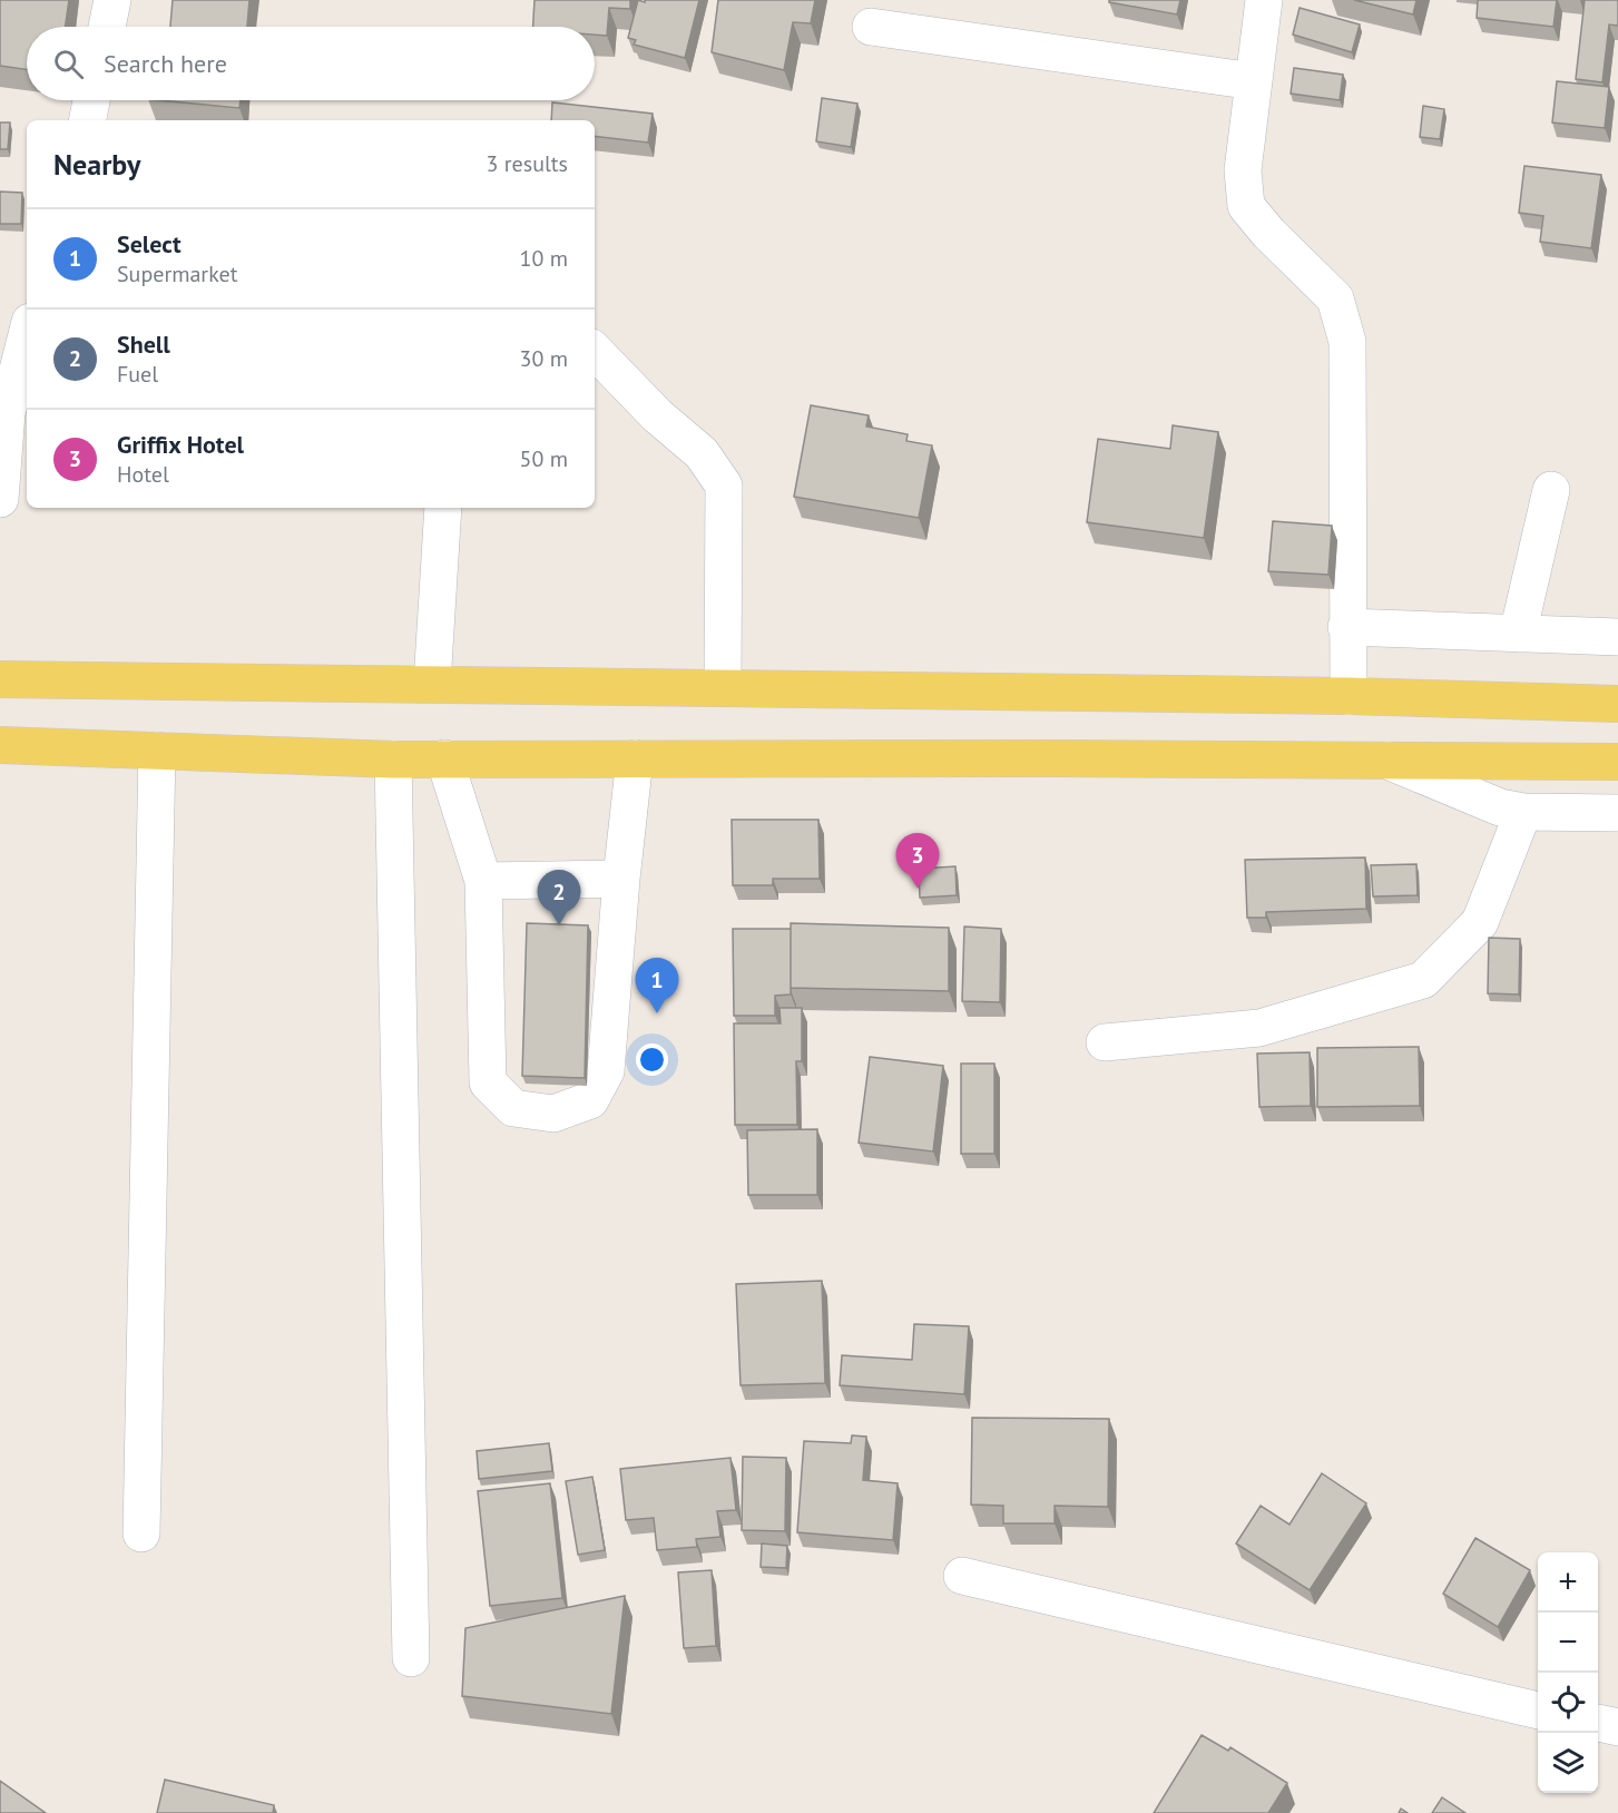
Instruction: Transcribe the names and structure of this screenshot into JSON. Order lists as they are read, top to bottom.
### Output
{
  "page": {
    "search": "Search here",
    "heading": ["Nearby", "3 results"],
    "list": [
      {
        "mark": "1",
        "name": "Select",
        "note": "Supermarket",
        "value": "10 m"
      },
      {
        "mark": "2",
        "name": "Shell",
        "note": "Fuel",
        "value": "30 m"
      },
      {
        "mark": "3",
        "name": "Griffix Hotel",
        "note": "Hotel",
        "value": "50 m"
      }
    ],
    "pins": ["3", "2", "1"],
    "map_buttons": ["+", "−"]
  }
}
